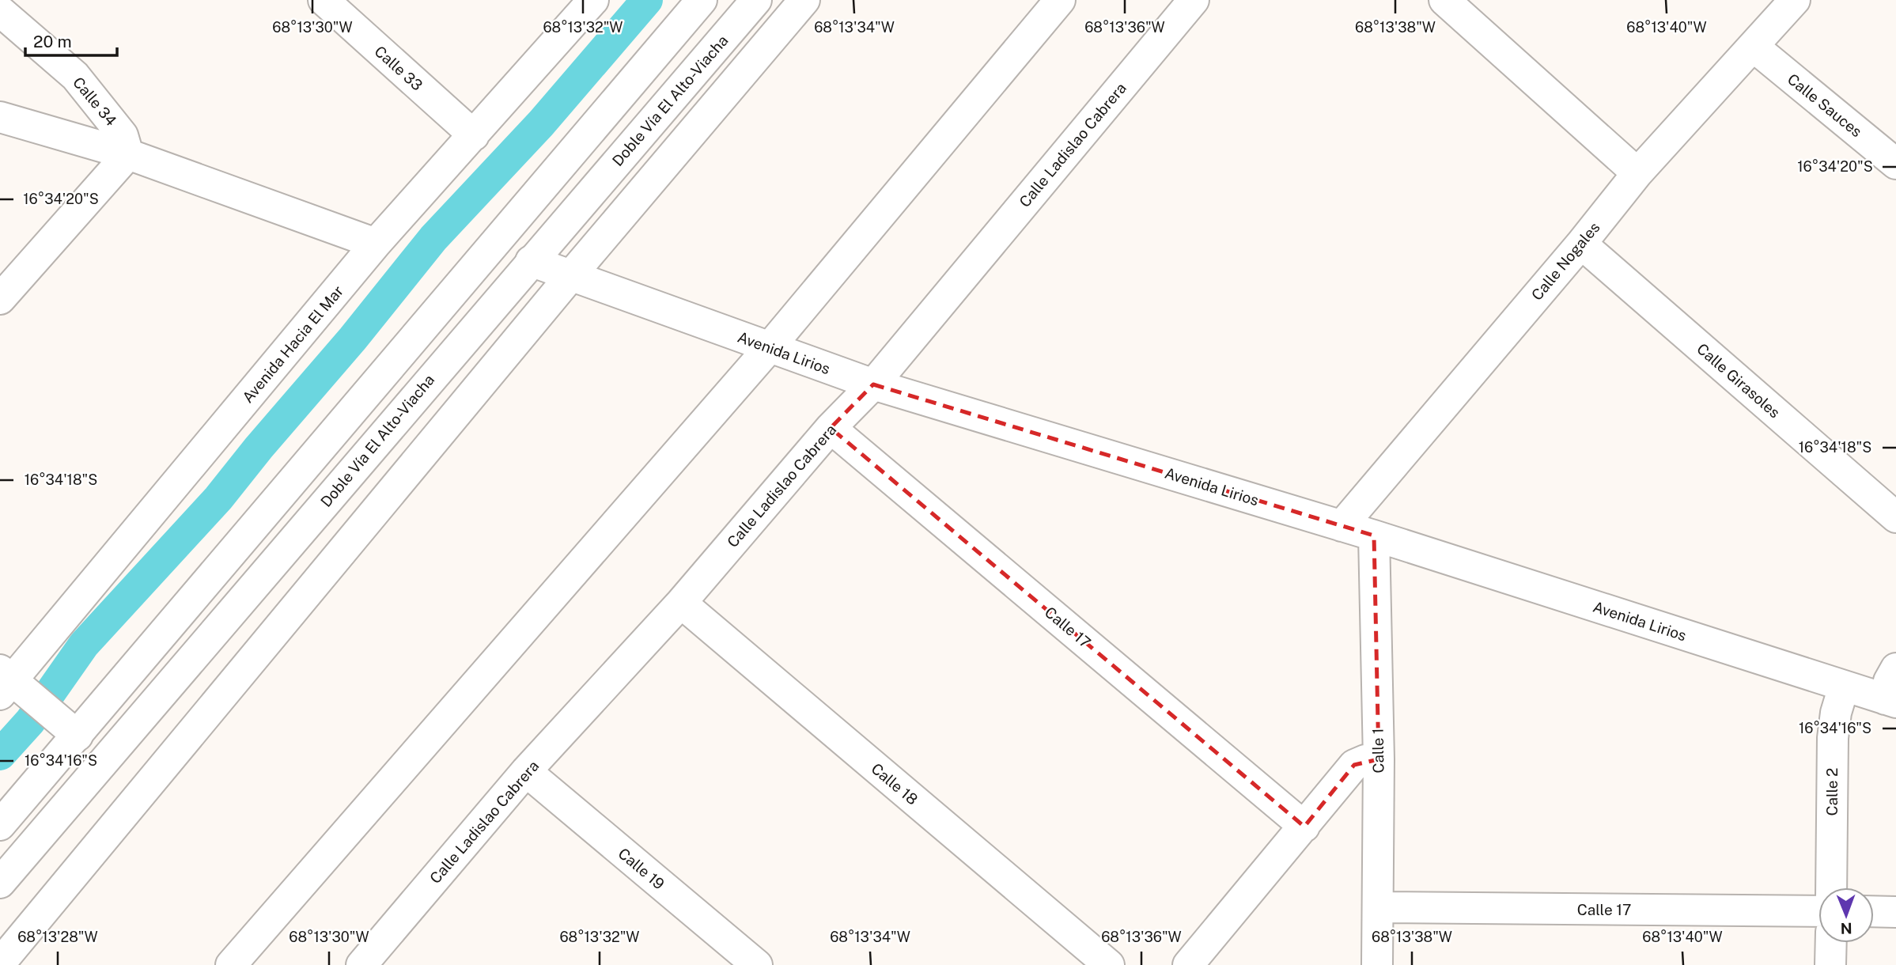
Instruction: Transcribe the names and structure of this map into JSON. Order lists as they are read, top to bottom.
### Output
{
  "streets": {
    "main road": [
      "Calle 33",
      "Doble Vía El Alto-Viacha",
      "Calle 34",
      "Calle Sauces",
      "Calle Ladislao Cabrera",
      "Calle Nogales",
      "Avenida Hacia El Mar",
      "Avenida Lirios",
      "Calle Girasoles",
      "Calle 17",
      "Calle 1",
      "Calle 18",
      "Calle 2",
      "Calle 19"
    ]
  },
  "crossings": [
    ["Calle 33", "Avenida Hacia El Mar"],
    ["Doble Vía El Alto-Viacha", "Avenida Lirios"],
    ["Calle Sauces", "Calle Nogales"],
    ["Calle Ladislao Cabrera", "Avenida Lirios"],
    ["Calle Ladislao Cabrera", "Calle 17"],
    ["Calle Ladislao Cabrera", "Calle 18"],
    ["Calle Ladislao Cabrera", "Calle 19"],
    ["Calle Nogales", "Avenida Lirios"],
    ["Calle Nogales", "Calle Girasoles"],
    ["Avenida Lirios", "Calle 1"],
    ["Avenida Lirios", "Calle 2"],
    ["Calle 17", "Calle 1"]
  ],
  "scale_bar": "20 m",
  "north": "bottom",
  "coordinates": [
    "68°13'30\"W",
    "68°13'32\"W",
    "68°13'34\"W",
    "68°13'36\"W",
    "68°13'38\"W",
    "68°13'40\"W",
    "16°34'20\"S",
    "16°34'18\"S",
    "16°34'16\"S",
    "68°13'28\"W"
  ]
}
